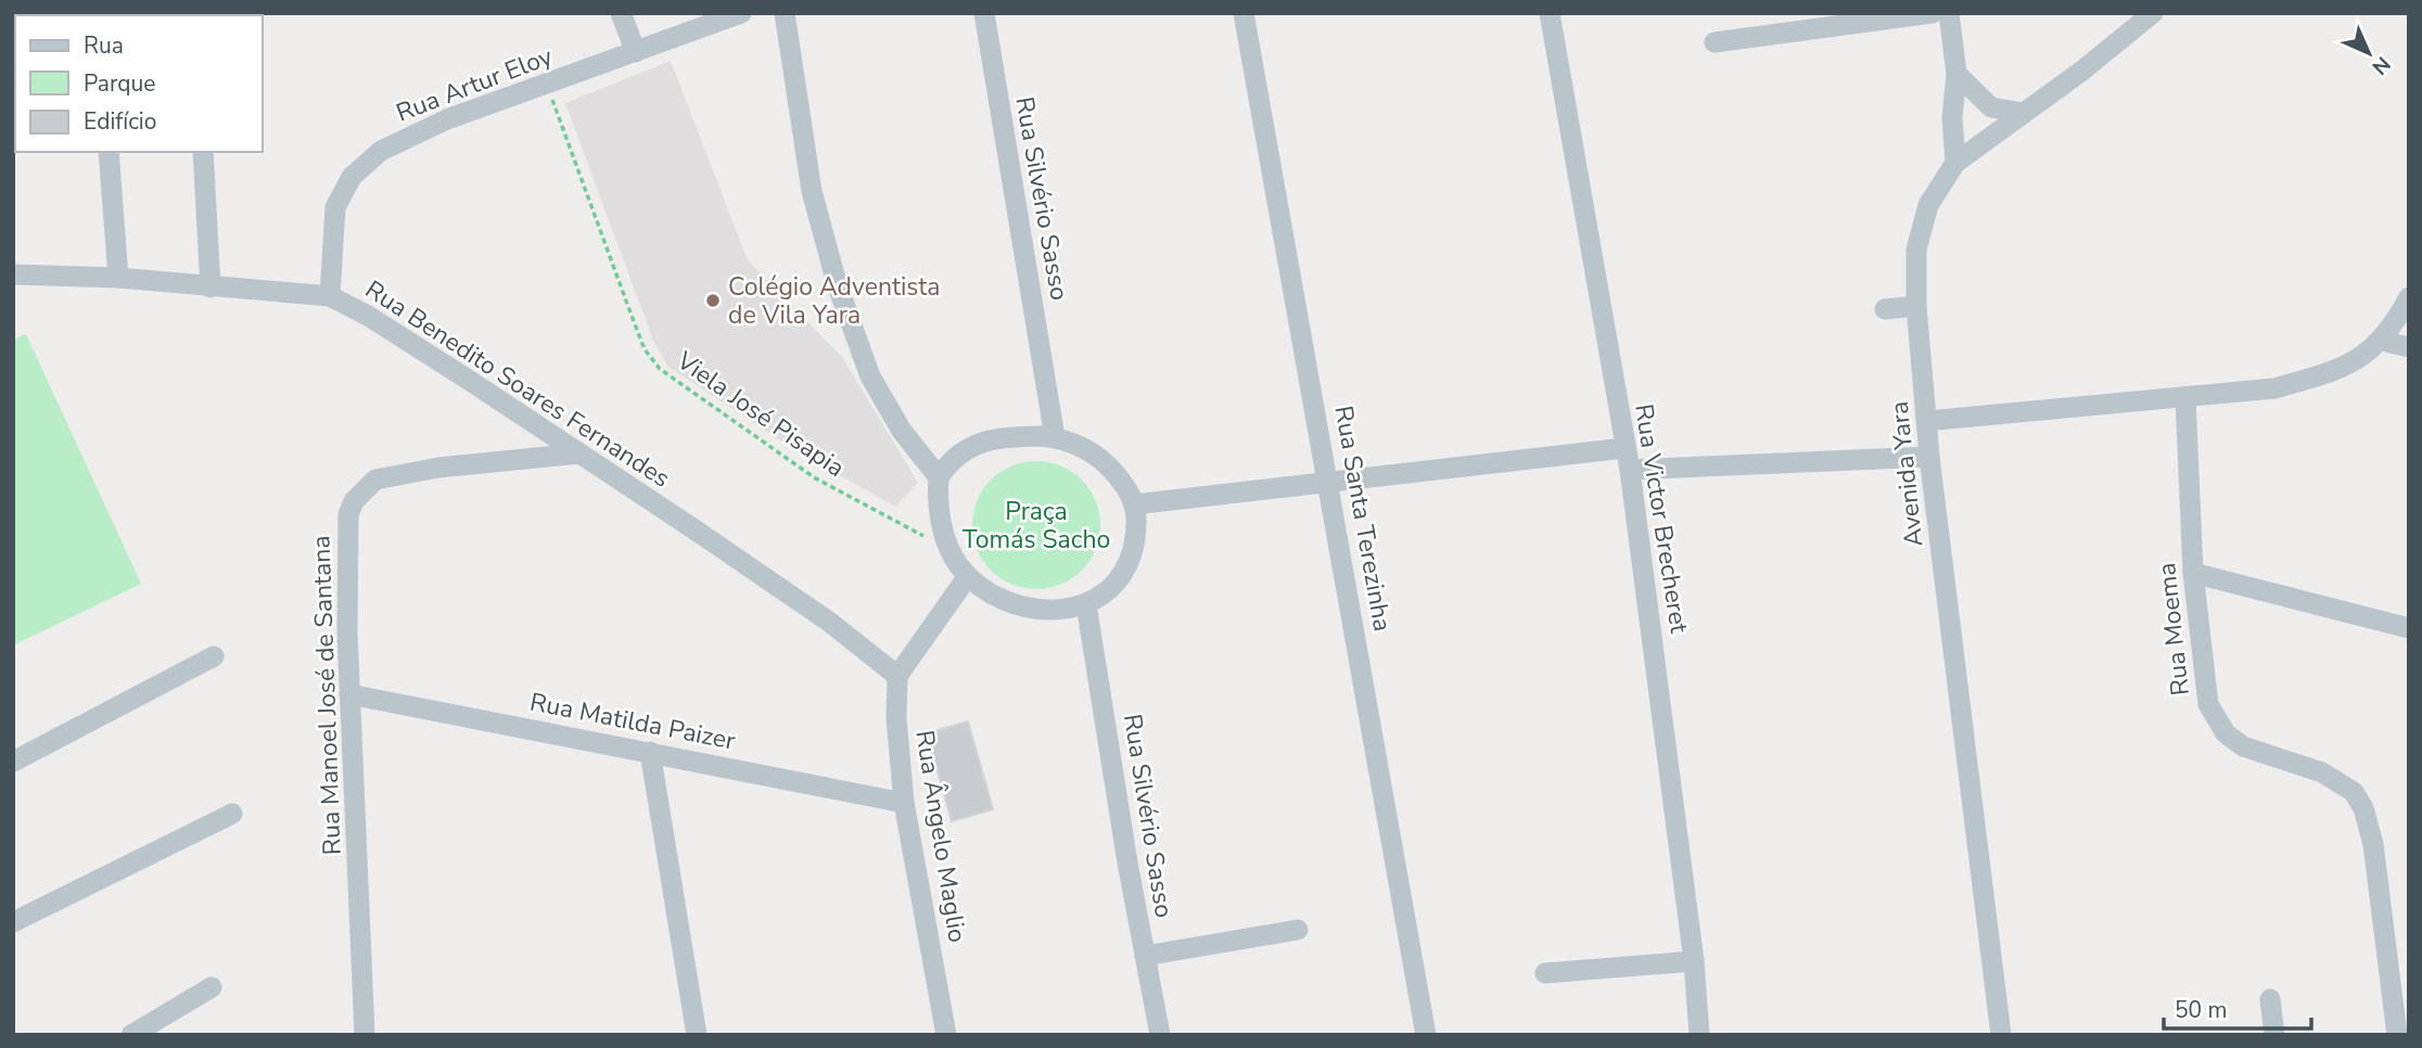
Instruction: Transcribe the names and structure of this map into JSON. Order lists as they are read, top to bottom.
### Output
{
  "streets": {
    "street": [
      "Rua Artur Eloy",
      "Rua Silvério Sasso",
      "Rua Benedito Soares Fernandes",
      "Avenida Yara",
      "Rua Santa Terezinha",
      "Rua Victor Brecheret",
      "Rua Moema",
      "Rua Manoel José de Santana",
      "Rua Matilda Paizer",
      "Rua Ângelo Maglio"
    ],
    "path": ["Viela José Pisapia"]
  },
  "crossings": [
    ["Rua Artur Eloy", "Rua Benedito Soares Fernandes"],
    ["Rua Artur Eloy", "Viela José Pisapia"],
    ["Rua Silvério Sasso", "Viela José Pisapia"],
    ["Rua Benedito Soares Fernandes", "Rua Manoel José de Santana"],
    ["Rua Benedito Soares Fernandes", "Rua Ângelo Maglio"],
    ["Rua Manoel José de Santana", "Rua Matilda Paizer"],
    ["Rua Matilda Paizer", "Rua Ângelo Maglio"]
  ],
  "parks": ["Praça Tomás Sacho"],
  "places": ["Colégio Adventista de Vila Yara"],
  "legend": ["Rua", "Parque", "Edifício"],
  "scale_bar": "50 m",
  "north": "bottom right"
}
